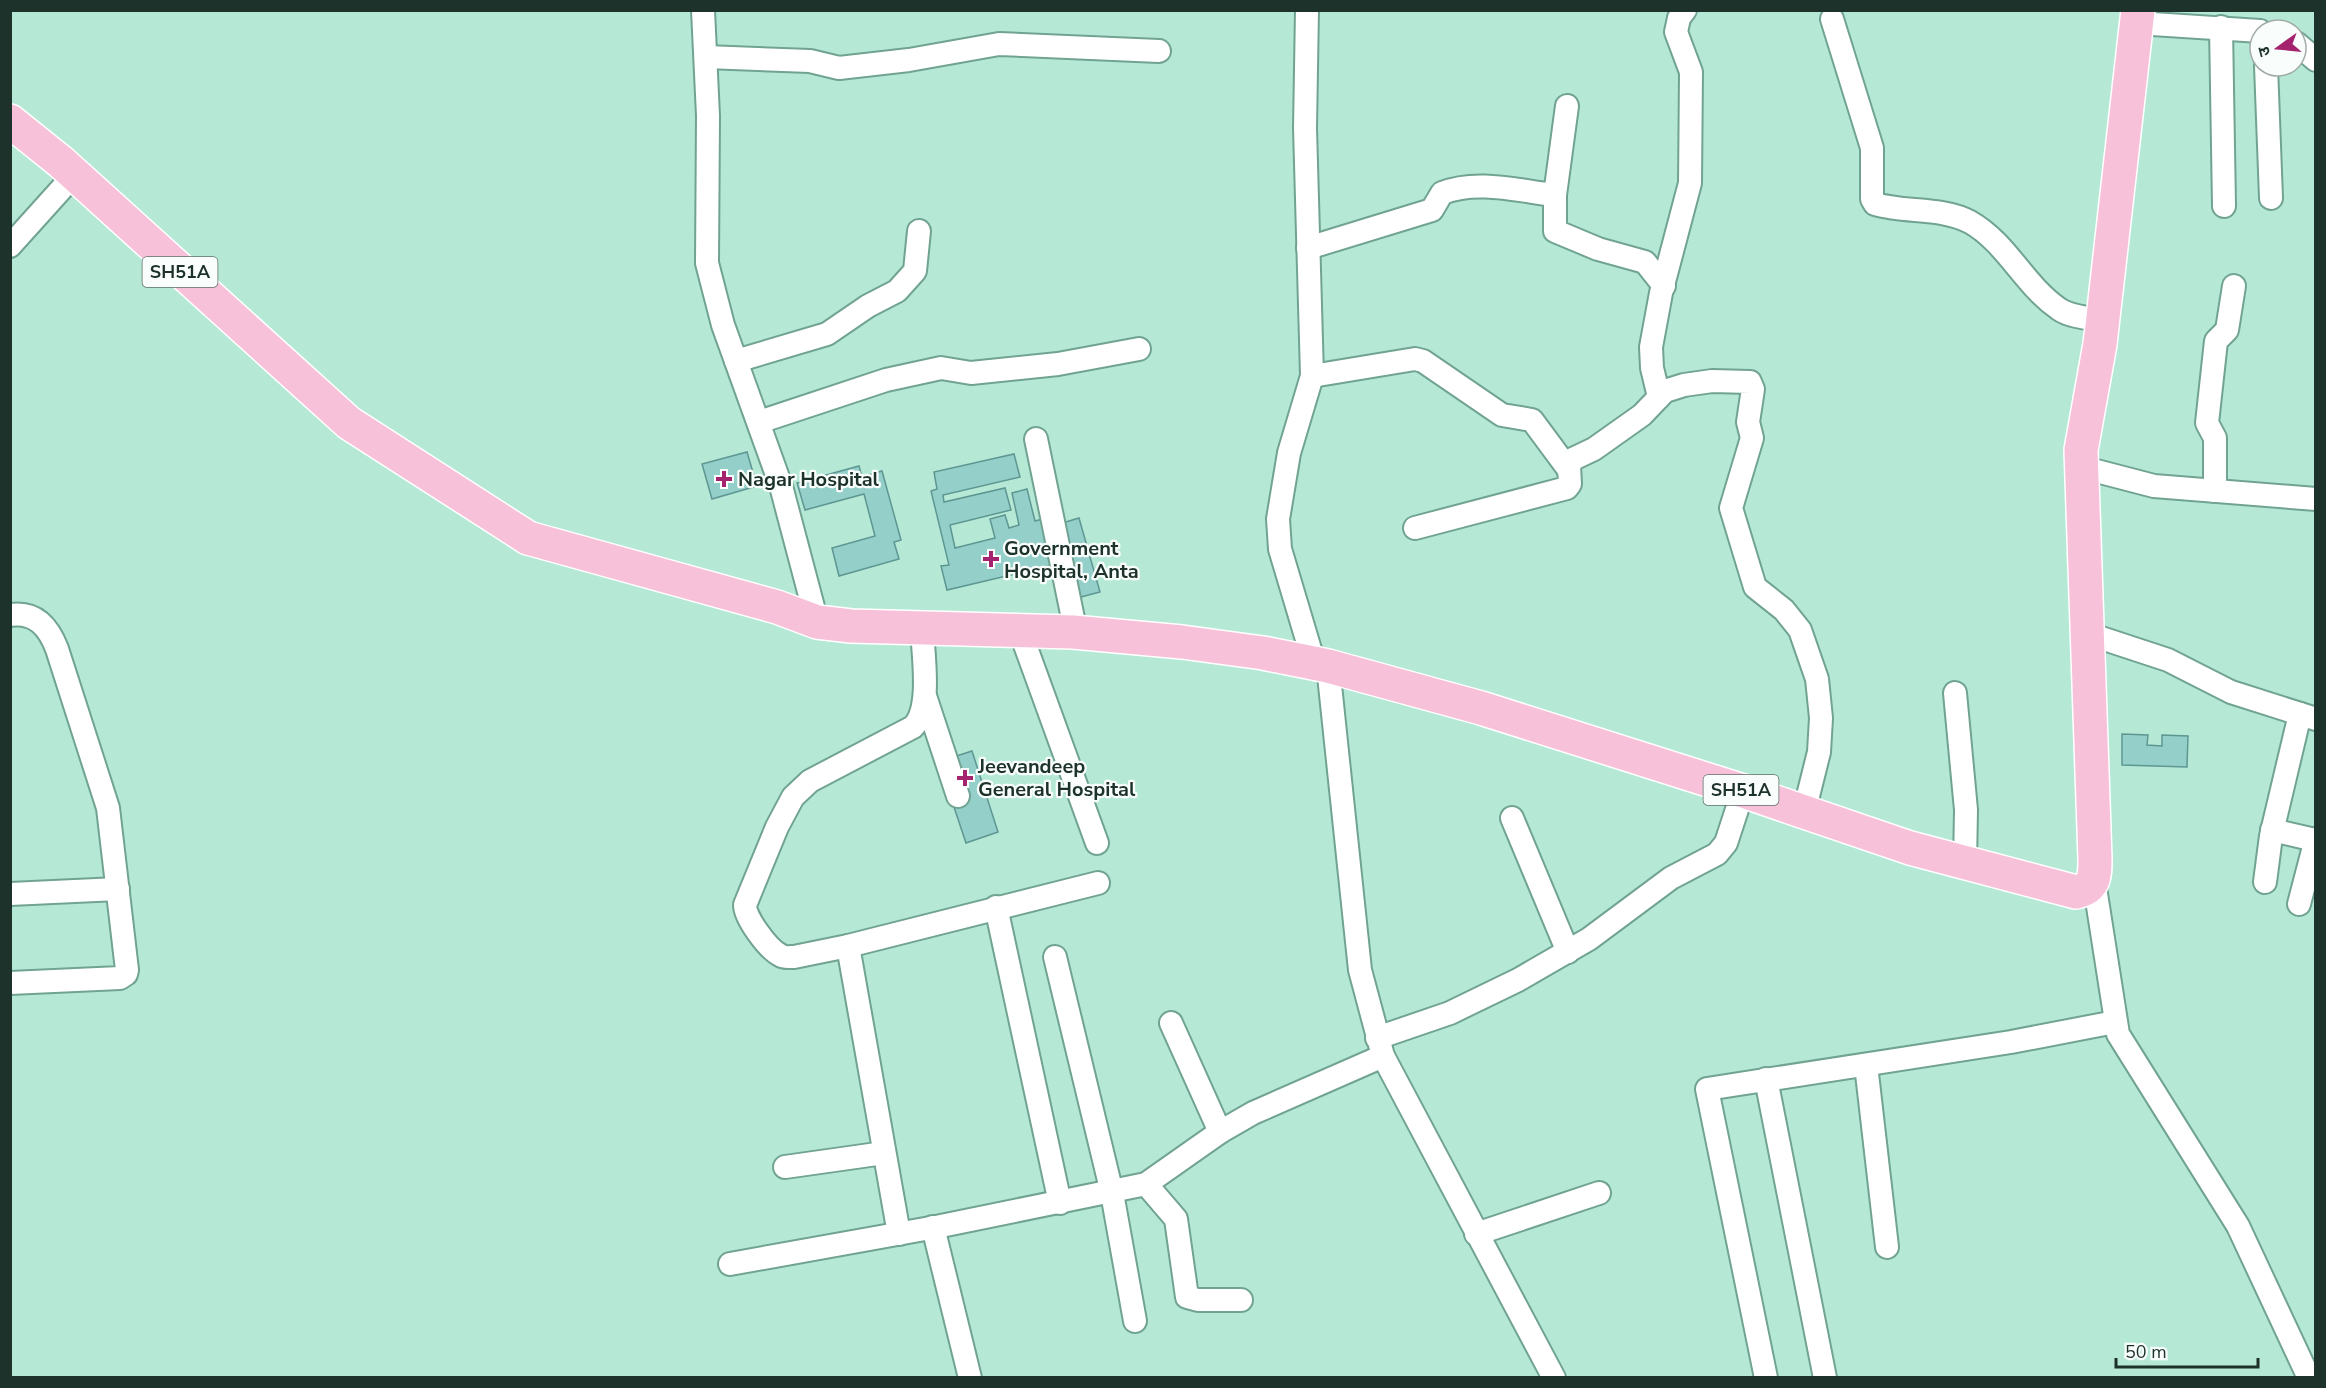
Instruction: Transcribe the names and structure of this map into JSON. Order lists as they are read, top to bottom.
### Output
{
  "streets": {
    "main road": ["SH51A"]
  },
  "places": {
    "health": ["Nagar Hospital", "Government Hospital, Anta", "Jeevandeep General Hospital"]
  },
  "scale_bar": "50 m",
  "north": "left"
}
